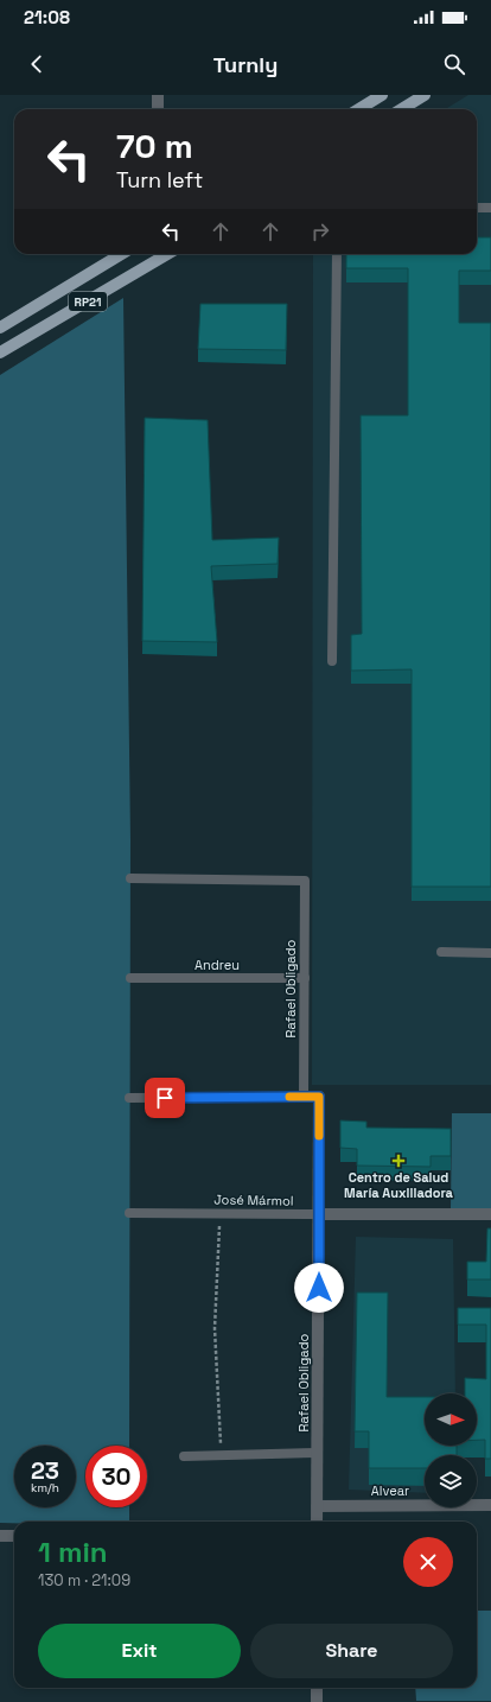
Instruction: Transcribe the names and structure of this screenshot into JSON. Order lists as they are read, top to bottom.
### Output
{
  "streets": {
    "main road": ["RP21"],
    "street": ["Rafael Obligado", "José Mármol", "Alvear"],
    "lane": ["Andreu"]
  },
  "crossings": [
    ["Andreu", "Rafael Obligado"],
    ["Rafael Obligado", "José Mármol"],
    ["Rafael Obligado", "Alvear"]
  ],
  "places": {
    "health": ["Centro de Salud María Auxiliadora"]
  },
  "north": "right",
  "page": {
    "status": "21:08",
    "header": "Turnly",
    "turn": ["70 m", "Turn left"],
    "speed": "23 km/h",
    "limit": "30",
    "heading": ["1 min", "130 m · 21:09"],
    "buttons": ["Exit", "Share"]
  }
}
